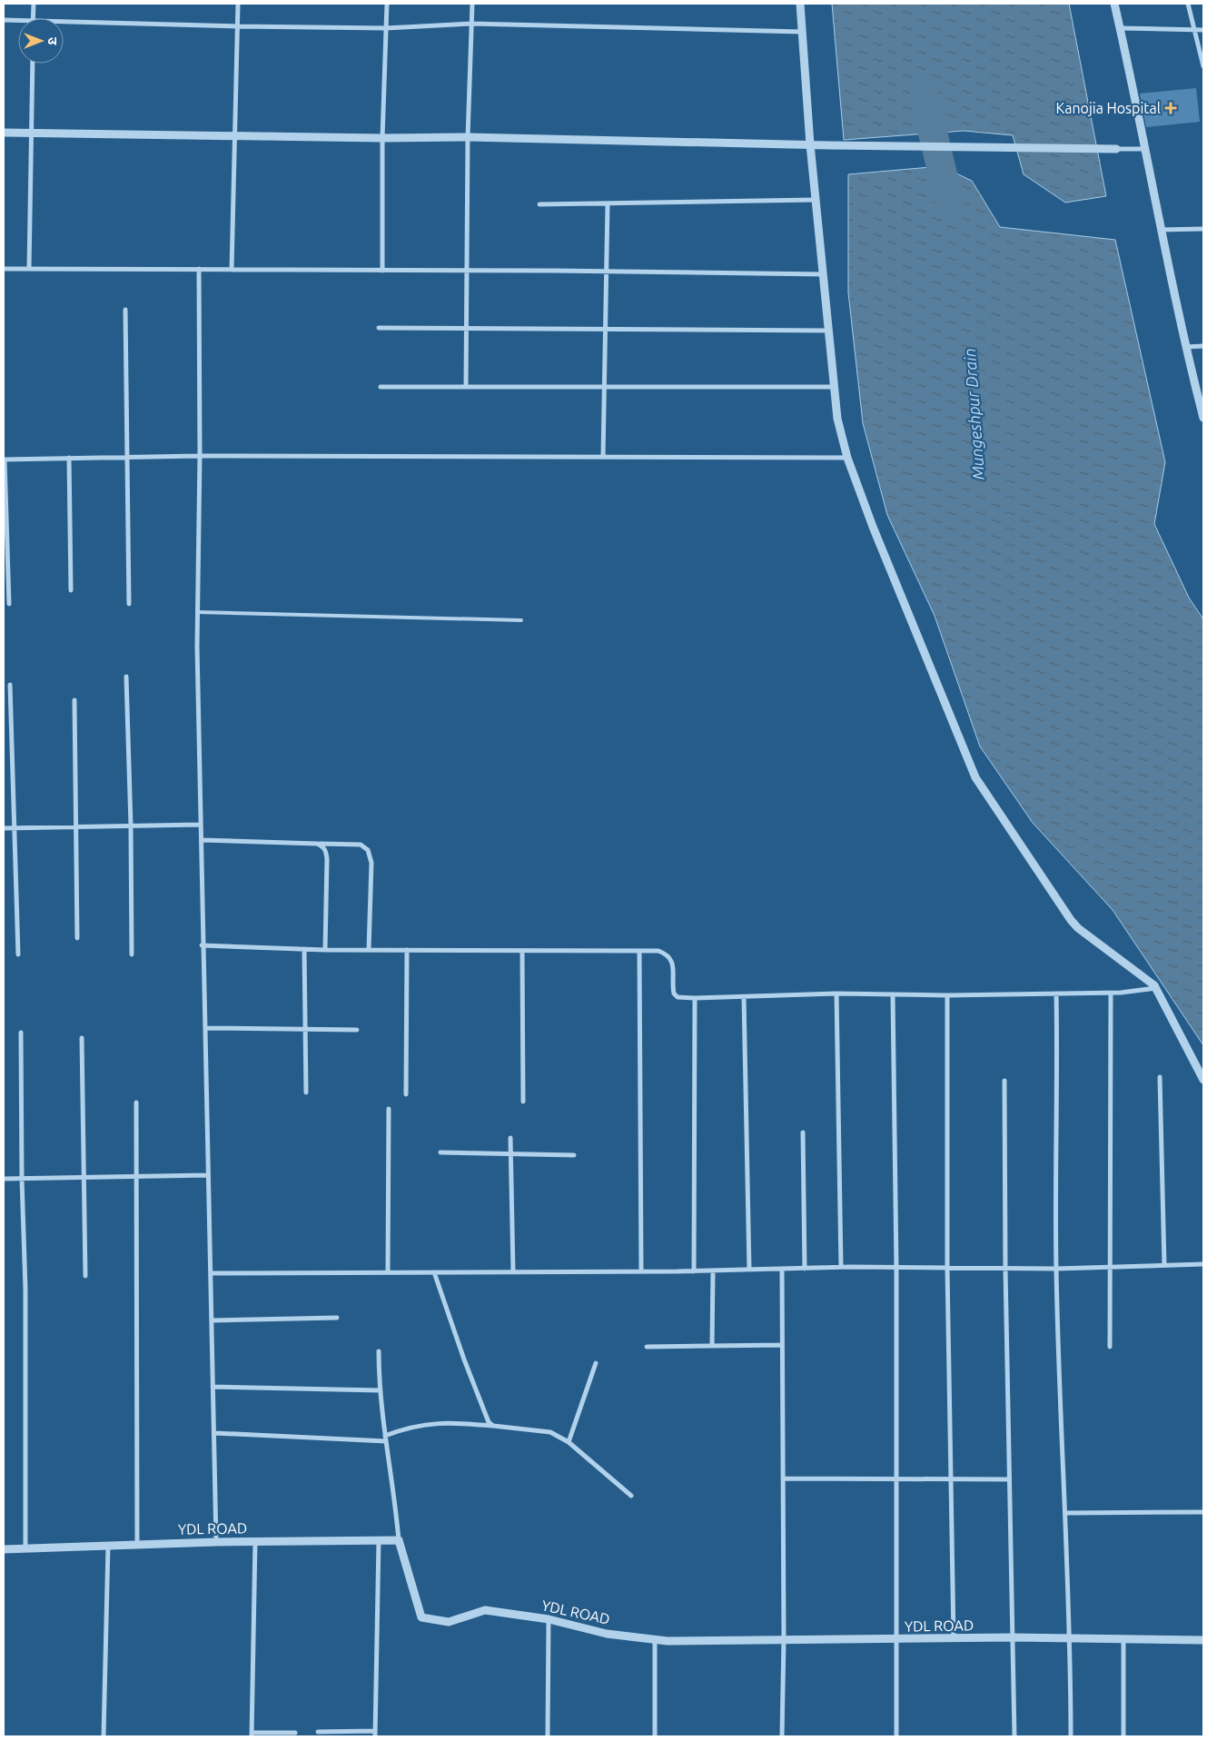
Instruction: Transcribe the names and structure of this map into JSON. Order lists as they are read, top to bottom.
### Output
{
  "streets": {
    "street": ["YDL ROAD"]
  },
  "water": ["Mungeshpur Drain"],
  "places": {
    "health": ["Kanojia Hospital"]
  },
  "north": "right"
}
